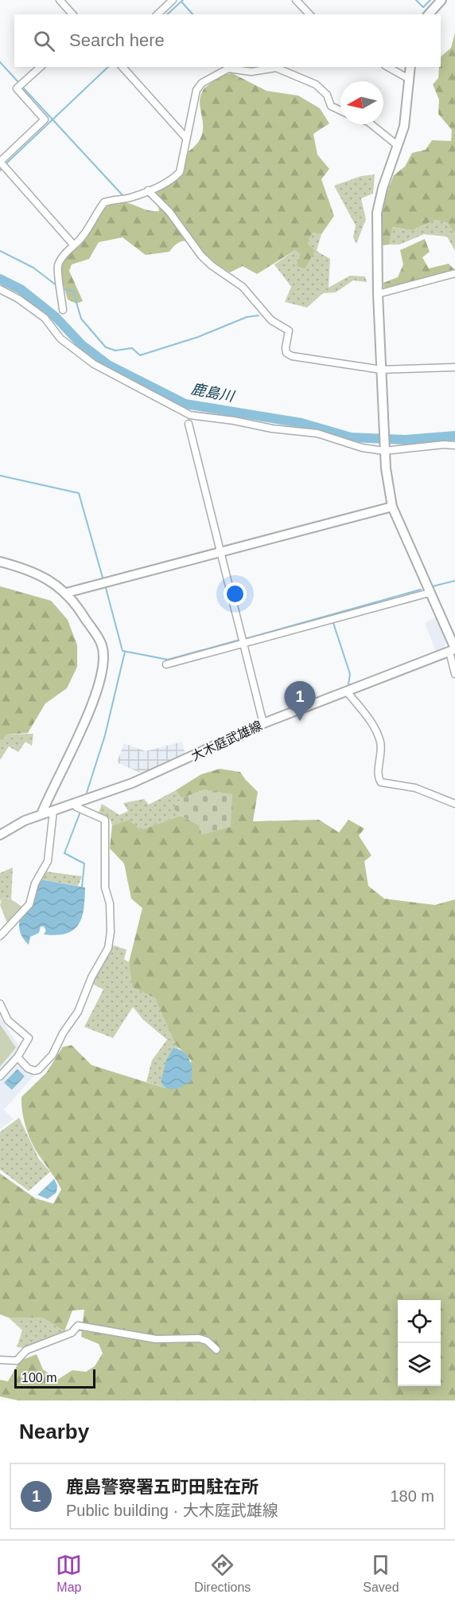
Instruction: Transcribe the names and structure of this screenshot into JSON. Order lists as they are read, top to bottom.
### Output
{
  "streets": {
    "street": ["大木庭武雄線"]
  },
  "water": ["鹿島川"],
  "scale_bar": "100 m",
  "north": "left",
  "page": {
    "search": "Search here",
    "pins": "1",
    "scale": "100 m",
    "heading": "Nearby",
    "list": [
      {
        "mark": "1",
        "name": "鹿島警察署五町田駐在所",
        "note": "Public building · 大木庭武雄線",
        "value": "180 m"
      }
    ],
    "nav": ["Map", "Directions", "Saved"]
  }
}
